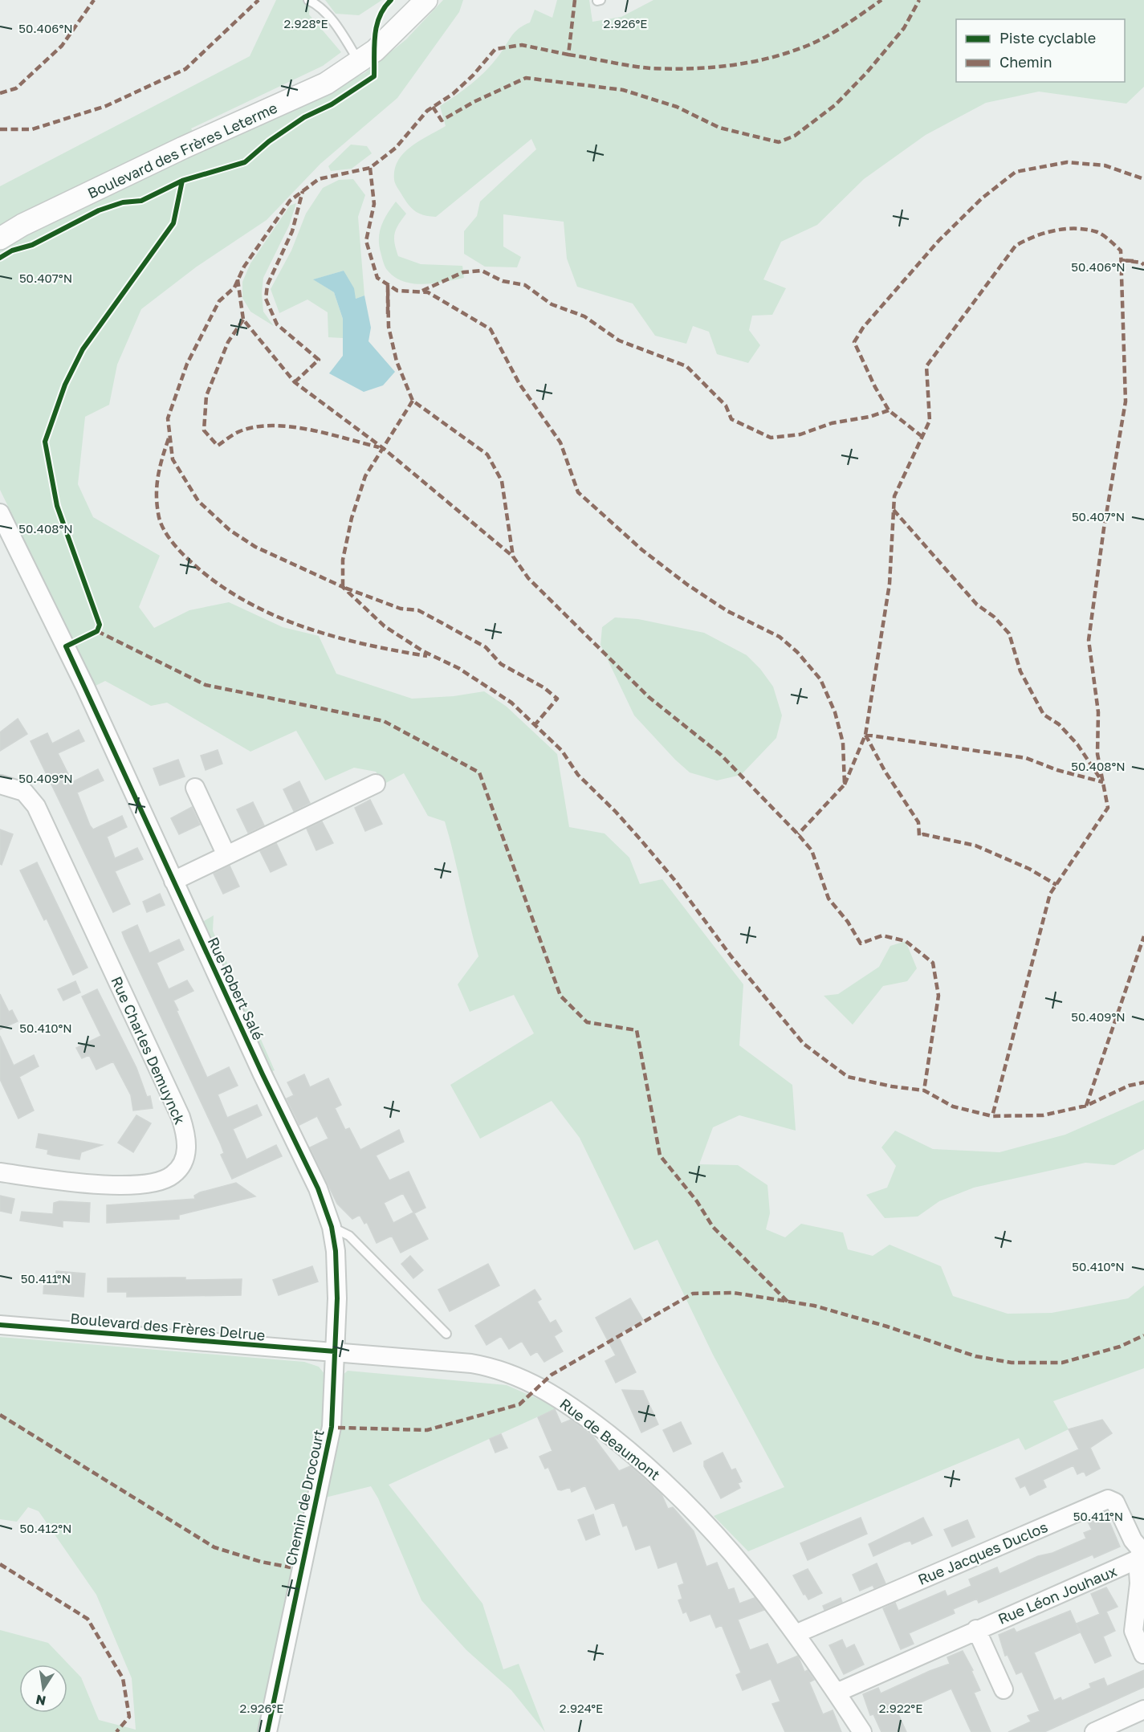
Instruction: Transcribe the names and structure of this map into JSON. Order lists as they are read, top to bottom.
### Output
{
  "streets": {
    "street": [
      "Boulevard des Frères Leterme",
      "Rue Robert Salé",
      "Rue Charles Demuynck",
      "Boulevard des Frères Delrue",
      "Rue de Beaumont",
      "Chemin de Drocourt",
      "Rue Jacques Duclos",
      "Rue Léon Jouhaux"
    ]
  },
  "crossings": [
    ["Rue Robert Salé", "Boulevard des Frères Delrue"],
    ["Rue Robert Salé", "Rue de Beaumont"],
    ["Rue Robert Salé", "Chemin de Drocourt"],
    ["Boulevard des Frères Delrue", "Rue de Beaumont"],
    ["Boulevard des Frères Delrue", "Chemin de Drocourt"],
    ["Rue de Beaumont", "Chemin de Drocourt"],
    ["Rue de Beaumont", "Rue Jacques Duclos"],
    ["Rue de Beaumont", "Rue Léon Jouhaux"],
    ["Rue Jacques Duclos", "Rue Léon Jouhaux"]
  ],
  "legend": ["Piste cyclable", "Chemin"],
  "north": "bottom",
  "coordinates": [
    "2.928°E",
    "2.926°E",
    "50.406°N",
    "50.407°N",
    "50.408°N",
    "50.409°N",
    "50.410°N",
    "50.411°N",
    "50.412°N",
    "2.924°E",
    "2.922°E"
  ]
}
